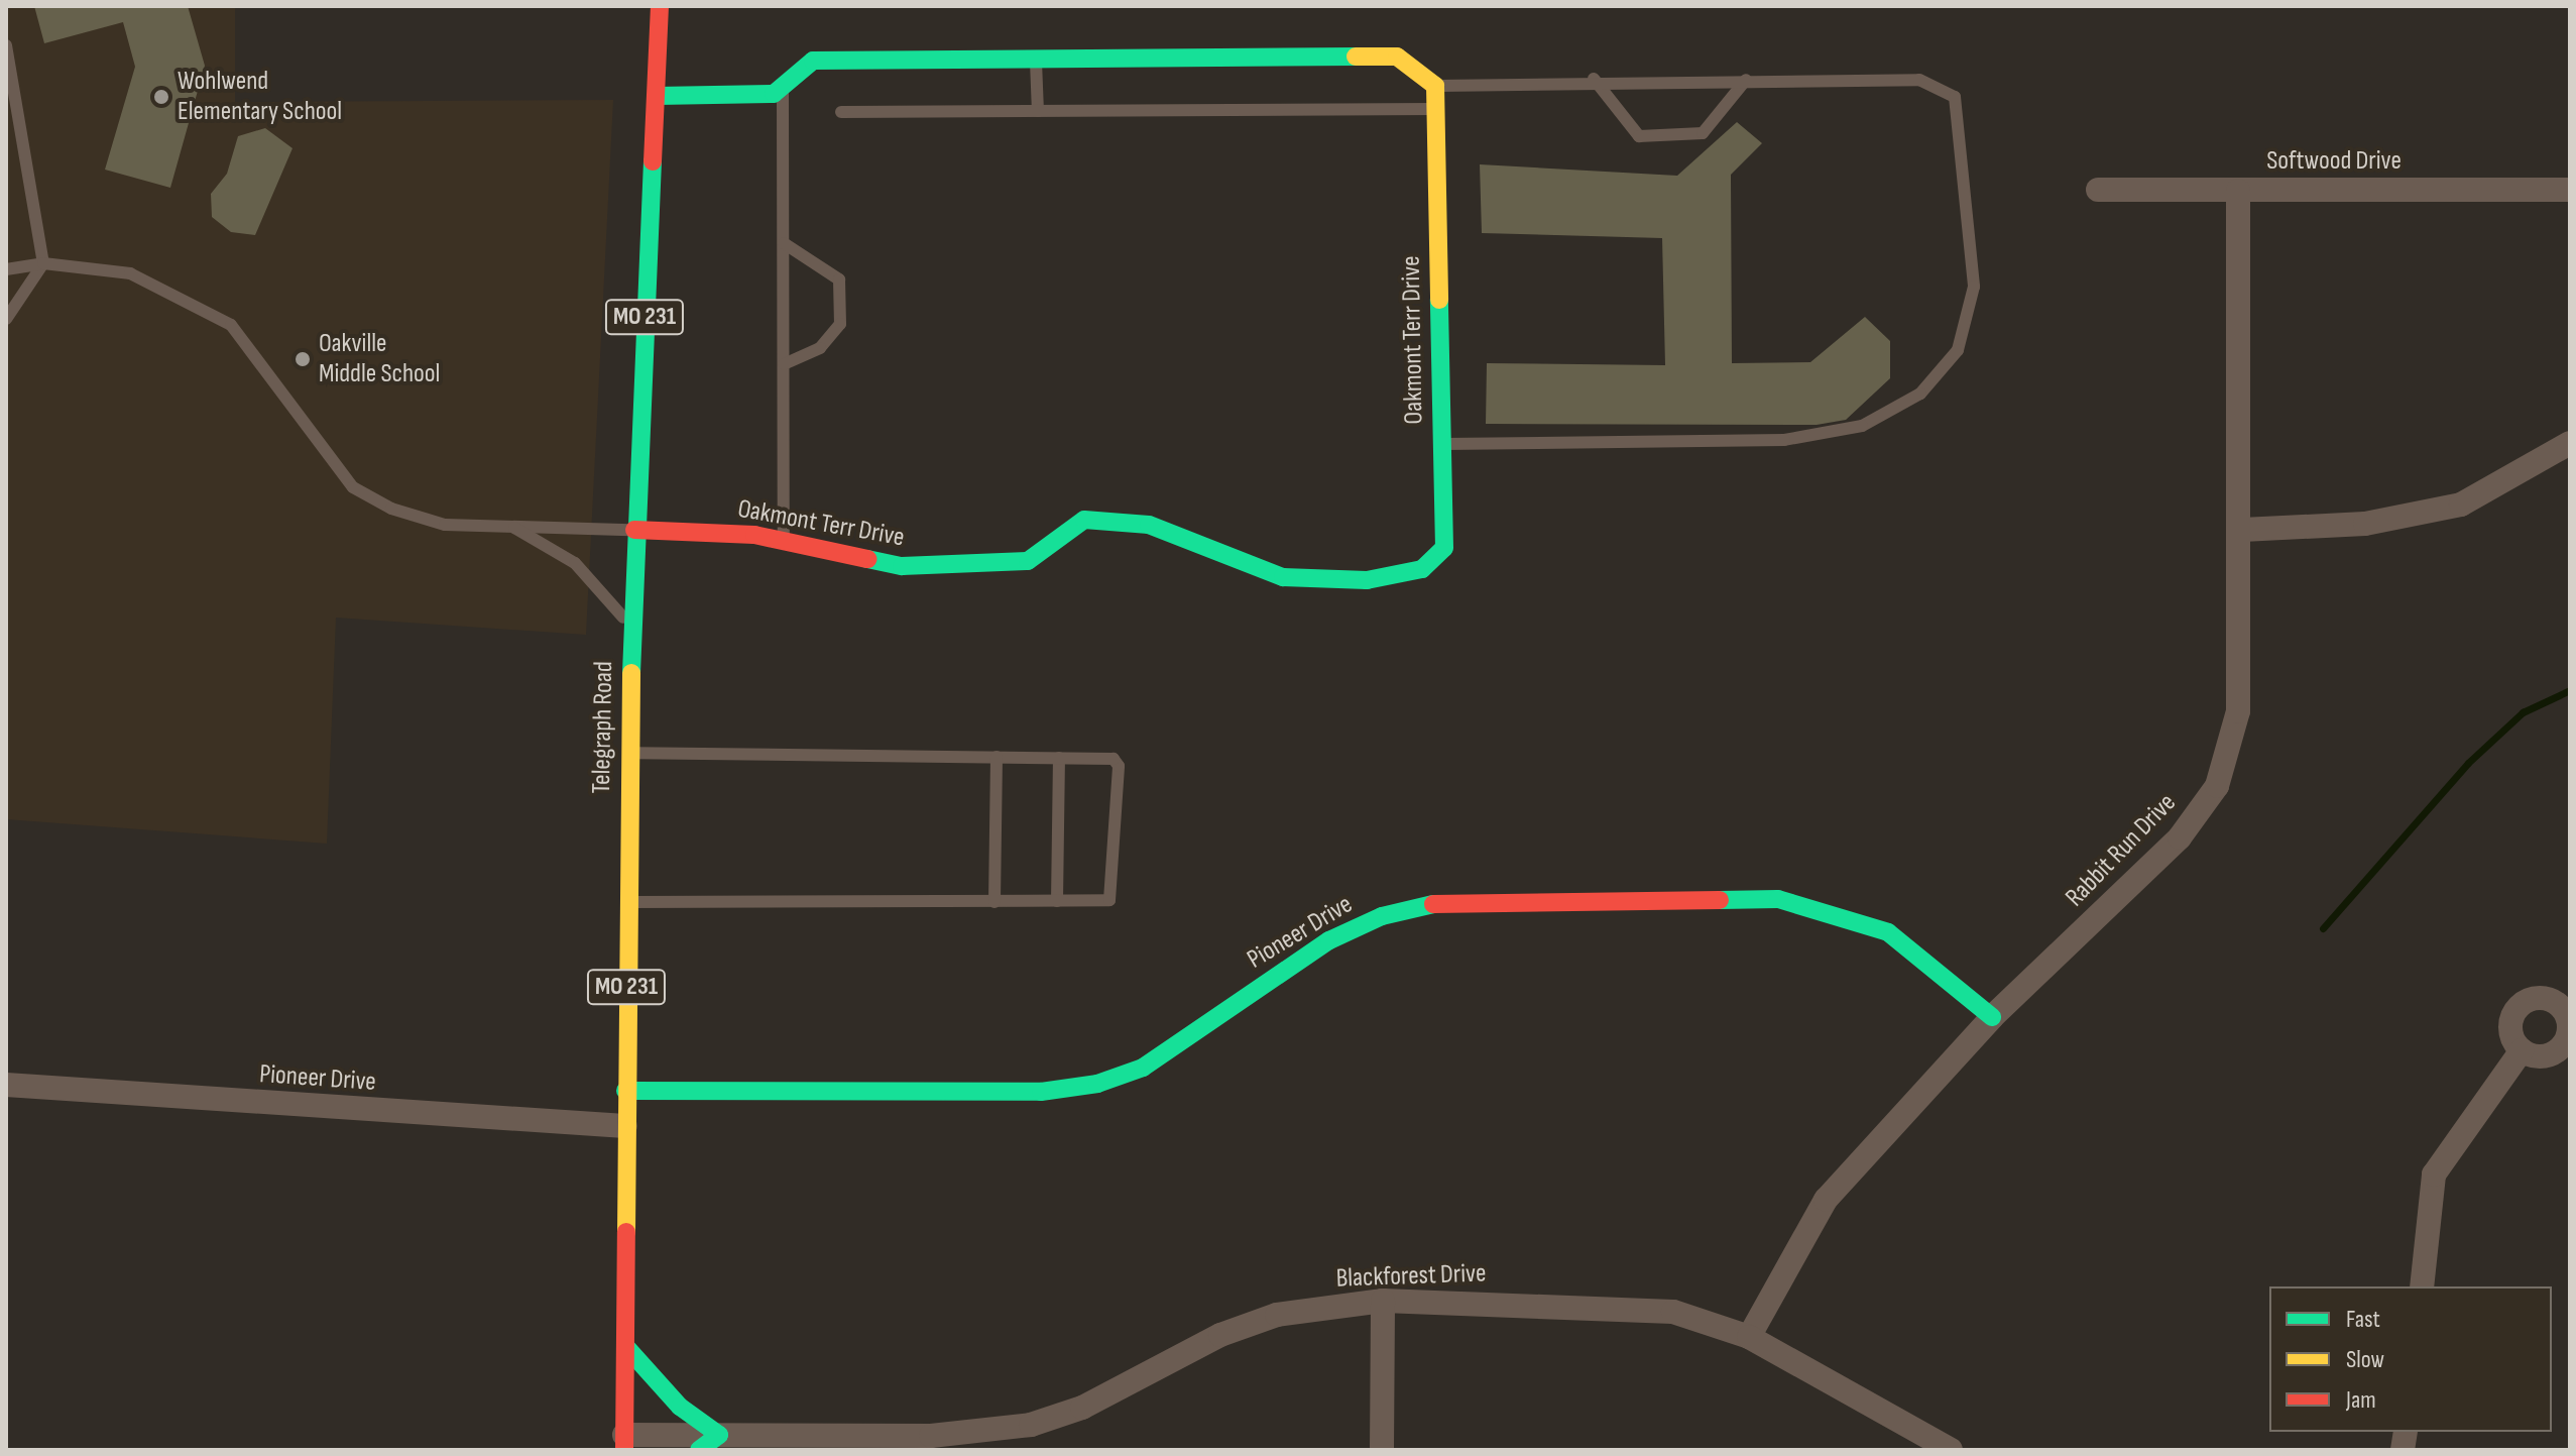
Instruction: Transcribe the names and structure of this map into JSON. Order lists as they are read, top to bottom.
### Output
{
  "streets": {
    "street": [
      "Softwood Drive",
      "MO 231",
      "Oakmont Terr Drive",
      "Telegraph Road",
      "Rabbit Run Drive",
      "Pioneer Drive",
      "Blackforest Drive"
    ]
  },
  "crossings": [
    ["Softwood Drive", "Rabbit Run Drive"],
    ["Oakmont Terr Drive", "Telegraph Road"],
    ["Telegraph Road", "Pioneer Drive"],
    ["Telegraph Road", "Blackforest Drive"],
    ["Rabbit Run Drive", "Pioneer Drive"],
    ["Rabbit Run Drive", "Blackforest Drive"]
  ],
  "places": ["Wohlwend Elementary School", "Oakville Middle School"],
  "legend": ["Fast", "Slow", "Jam"]
}
